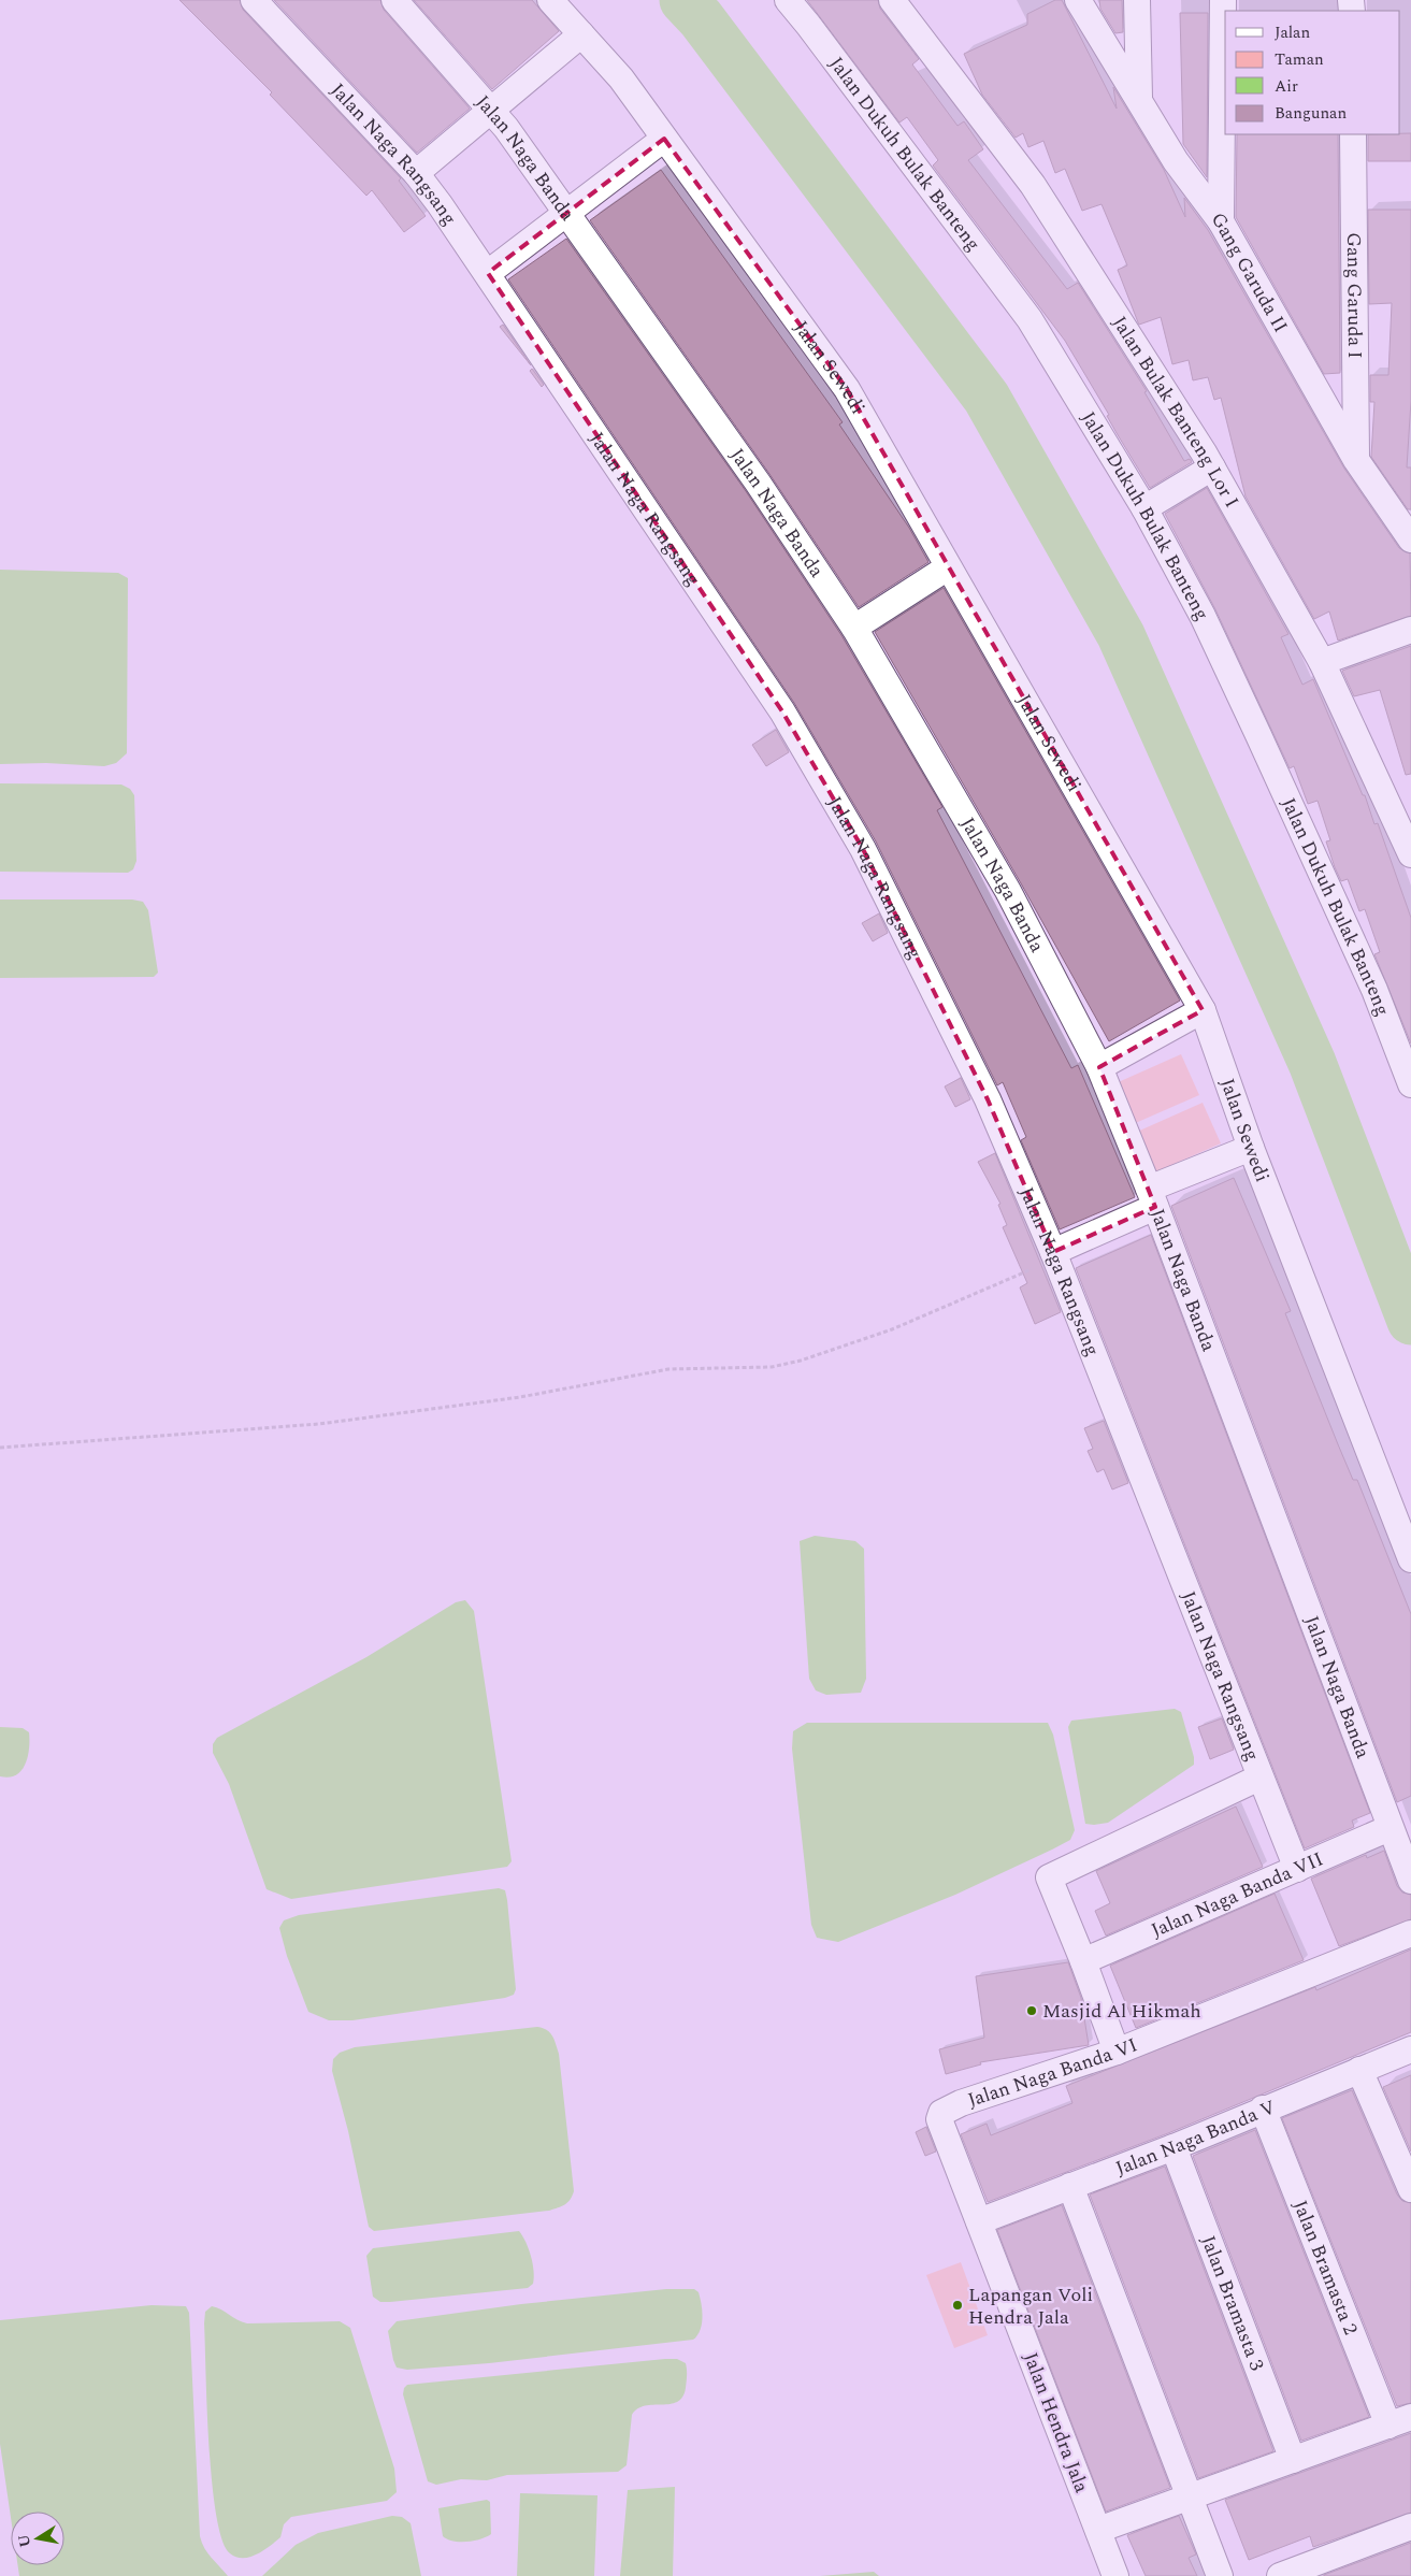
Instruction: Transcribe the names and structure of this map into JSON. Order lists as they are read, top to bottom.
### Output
{
  "streets": {
    "street": [
      "Jalan Dukuh Bulak Banteng",
      "Jalan Naga Rangsang",
      "Jalan Naga Banda",
      "Gang Garuda II",
      "Gang Garuda I",
      "Jalan Sewedi",
      "Jalan Bulak Banteng Lor I",
      "Jalan Naga Banda VII",
      "Jalan Naga Banda VI",
      "Jalan Naga Banda V",
      "Jalan Bramasta 2",
      "Jalan Bramasta 3",
      "Jalan Hendra Jala"
    ]
  },
  "crossings": [
    ["Jalan Naga Rangsang", "Jalan Naga Banda VII"],
    ["Jalan Naga Banda", "Jalan Naga Banda VII"],
    ["Gang Garuda II", "Gang Garuda I"],
    ["Jalan Naga Banda VI", "Jalan Hendra Jala"],
    ["Jalan Naga Banda V", "Jalan Bramasta 2"],
    ["Jalan Naga Banda V", "Jalan Bramasta 3"],
    ["Jalan Naga Banda V", "Jalan Hendra Jala"]
  ],
  "places": ["Masjid Al Hikmah", "Lapangan Voli Hendra Jala"],
  "legend": [
    "Jalan",
    "Taman",
    "Air",
    "Bangunan"
  ],
  "north": "left"
}
